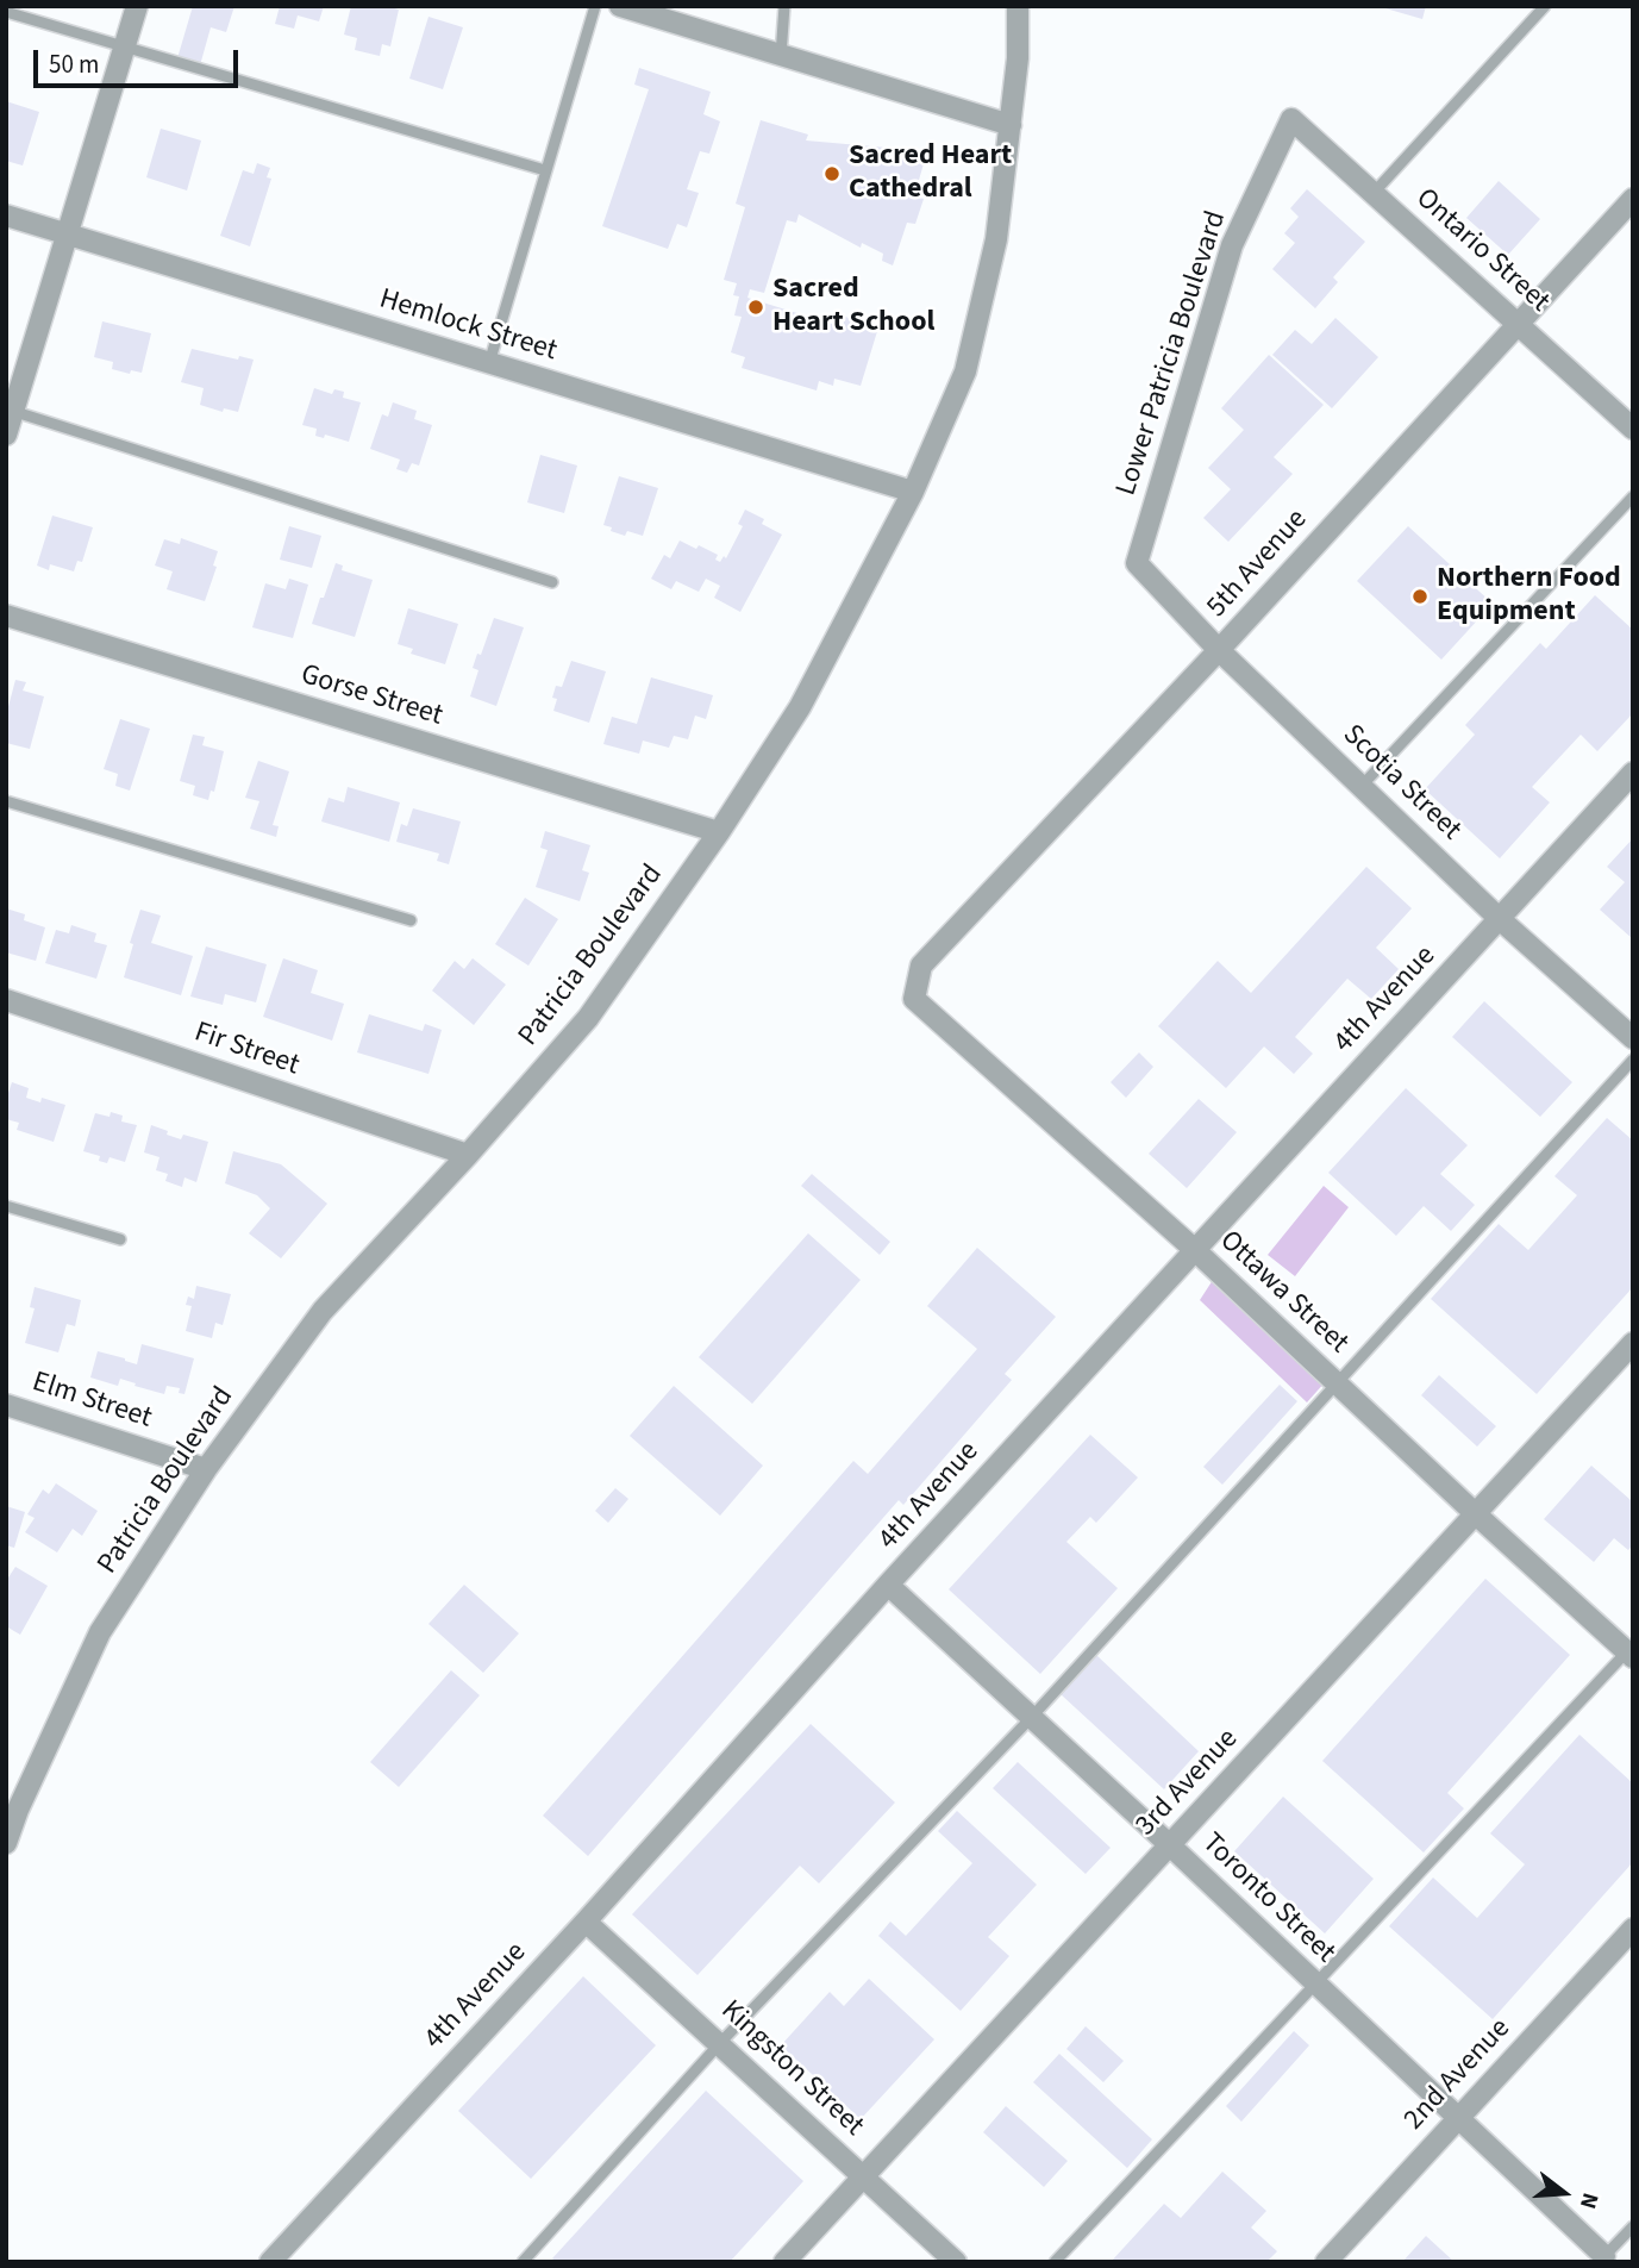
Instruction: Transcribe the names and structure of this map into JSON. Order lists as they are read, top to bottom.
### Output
{
  "streets": {
    "street": [
      "Ontario Street",
      "Hemlock Street",
      "Lower Patricia Boulevard",
      "5th Avenue",
      "Gorse Street",
      "Scotia Street",
      "Patricia Boulevard",
      "4th Avenue",
      "Fir Street",
      "Ottawa Street",
      "Elm Street",
      "3rd Avenue",
      "Toronto Street",
      "Kingston Street",
      "2nd Avenue"
    ]
  },
  "crossings": [
    ["Ontario Street", "Lower Patricia Boulevard"],
    ["Ontario Street", "5th Avenue"],
    ["Hemlock Street", "Patricia Boulevard"],
    ["Lower Patricia Boulevard", "Scotia Street"],
    ["5th Avenue", "Scotia Street"],
    ["5th Avenue", "Ottawa Street"],
    ["Gorse Street", "Patricia Boulevard"],
    ["Scotia Street", "4th Avenue"],
    ["Patricia Boulevard", "Fir Street"],
    ["Patricia Boulevard", "Elm Street"],
    ["4th Avenue", "Ottawa Street"],
    ["4th Avenue", "Toronto Street"],
    ["4th Avenue", "Kingston Street"],
    ["Ottawa Street", "3rd Avenue"],
    ["3rd Avenue", "Toronto Street"],
    ["3rd Avenue", "Kingston Street"],
    ["Toronto Street", "2nd Avenue"]
  ],
  "places": ["Sacred Heart Cathedral", "Sacred Heart School", "Northern Food Equipment"],
  "scale_bar": "50 m",
  "north": "right"
}
